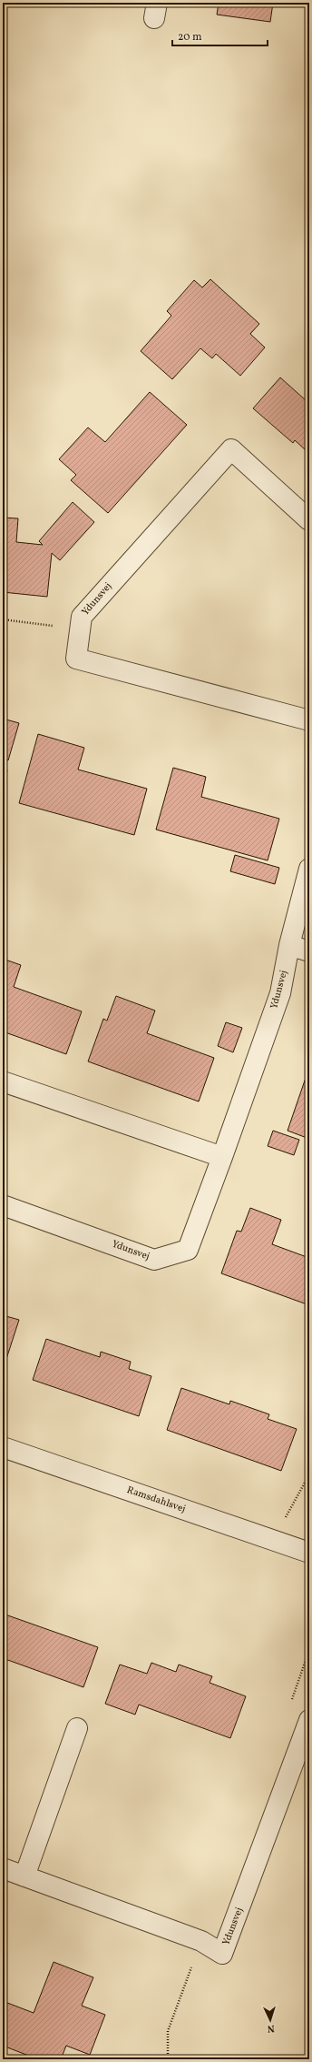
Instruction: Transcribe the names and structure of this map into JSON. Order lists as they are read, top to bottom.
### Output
{
  "streets": {
    "street": ["Ydunsvej", "Ramsdahlsvej"]
  },
  "scale_bar": "20 m",
  "north": "bottom"
}
